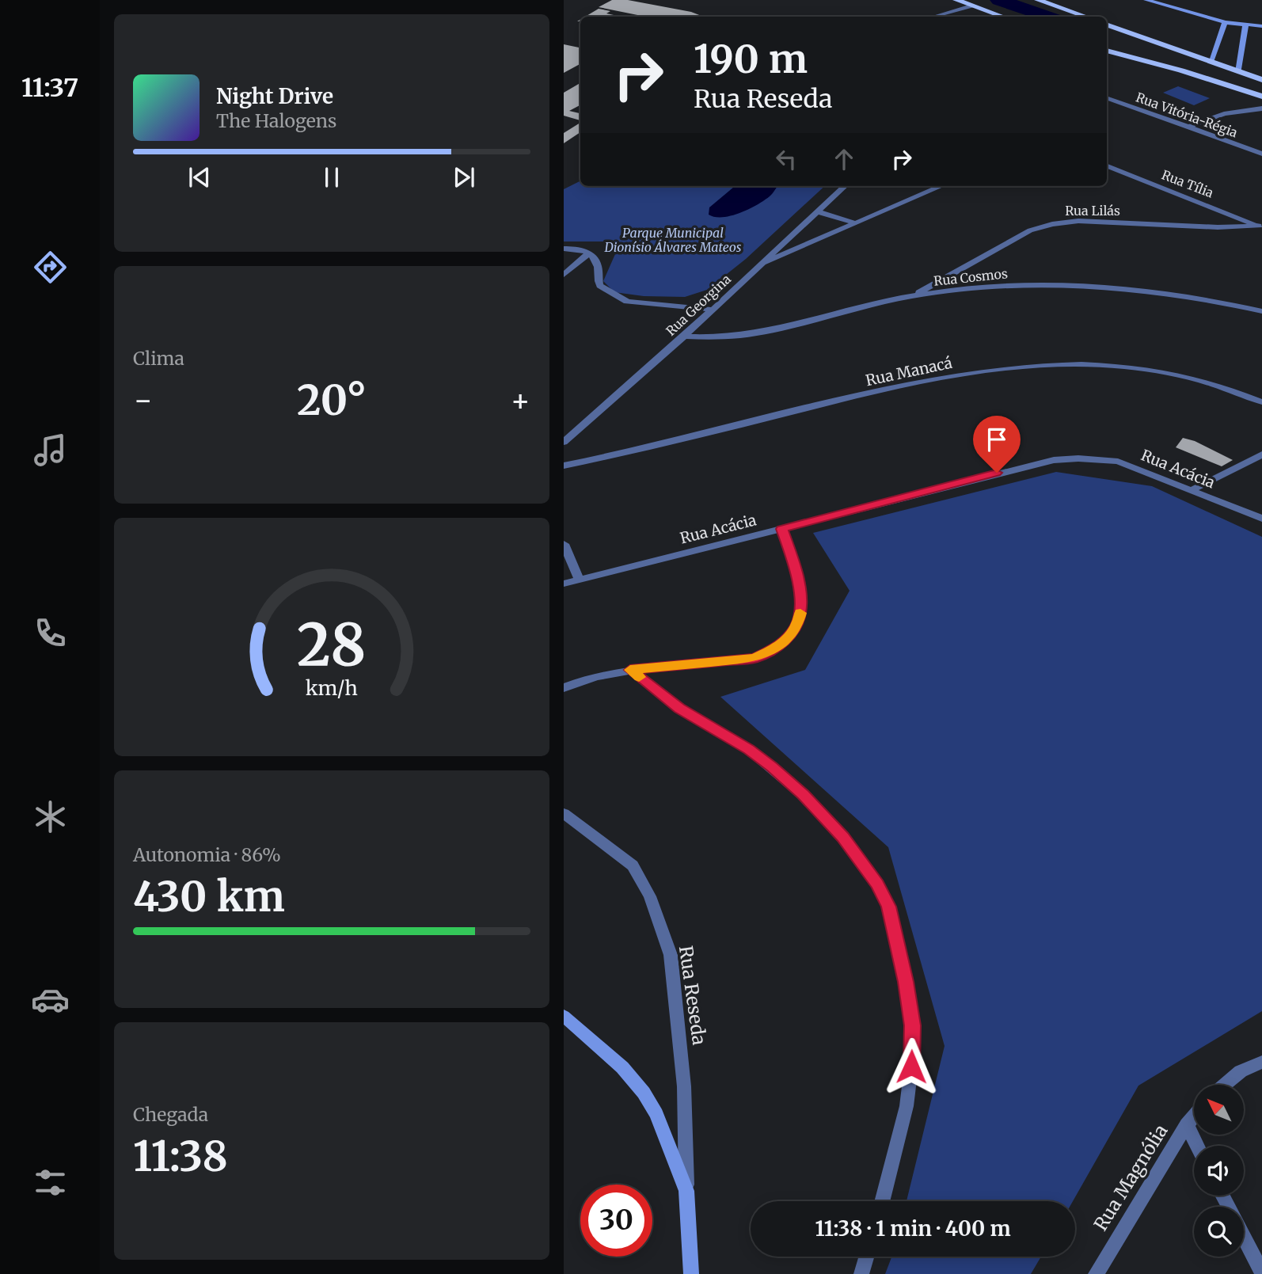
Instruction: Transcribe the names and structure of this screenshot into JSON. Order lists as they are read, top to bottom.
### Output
{
  "streets": {
    "street": [
      "Rua Vitória-Régia",
      "Rua Tília",
      "Rua Lilás",
      "Rua Cosmos",
      "Rua Georgina",
      "Rua Manacá",
      "Rua Acácia",
      "Rua Reseda",
      "Rua Magnólia"
    ]
  },
  "crossings": [
    ["Rua Tília", "Rua Lilás"],
    ["Rua Lilás", "Rua Cosmos"],
    ["Rua Cosmos", "Rua Georgina"]
  ],
  "parks": ["Parque Municipal Dionísio Álvares Mateos"],
  "north": "top left",
  "page": {
    "tabs": "11:37",
    "turn": ["190 m", "Rua Reseda"],
    "song": ["Night Drive", "The Halogens"],
    "tile": [
      "Clima",
      ["Autonomia · 86%", "430 km"],
      ["Chegada", "11:38"]
    ],
    "heat": ["−", "20°", "+"],
    "limit": "30",
    "trip": "11:38 · 1 min · 400 m",
    "gauge": ["28", "km/h"]
  }
}
